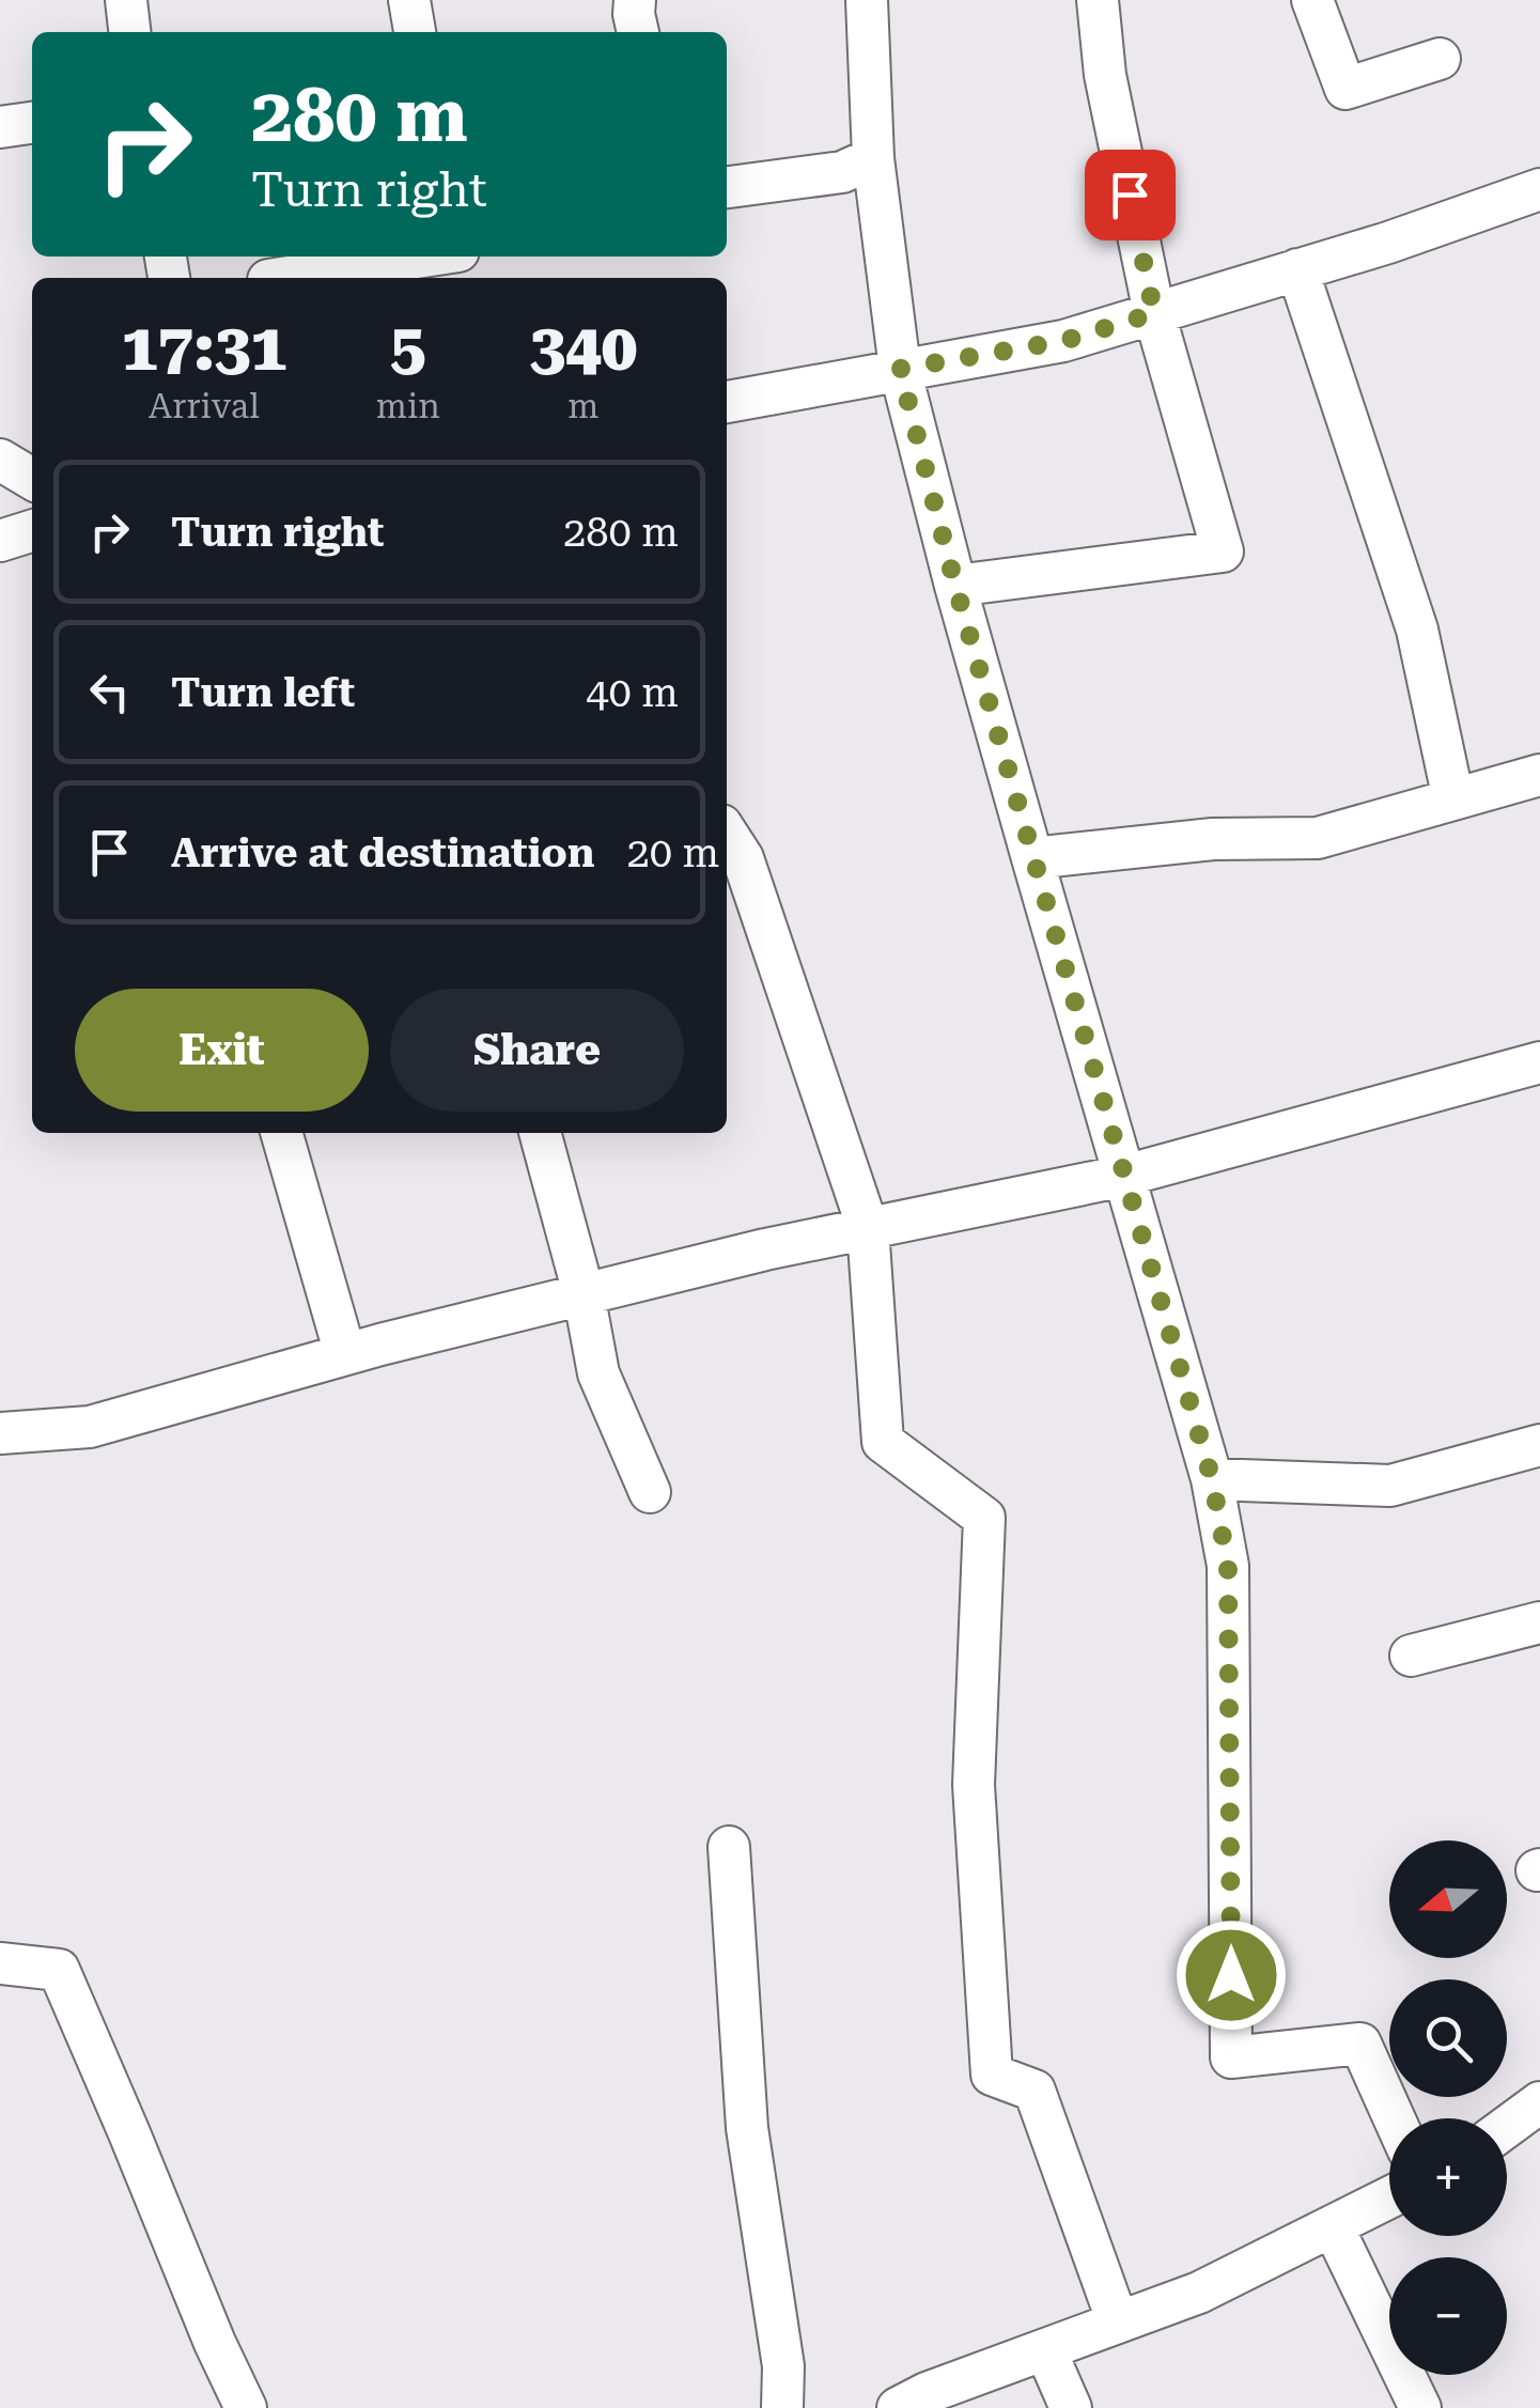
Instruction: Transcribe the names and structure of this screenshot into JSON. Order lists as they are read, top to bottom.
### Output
{
  "north": "left",
  "page": {
    "turn": ["280 m", "Turn right"],
    "eta": [
      "17:31",
      "Arrival",
      "5",
      "min",
      "340",
      "m"
    ],
    "list": [
      {
        "name": "Turn right",
        "value": "280 m"
      },
      {
        "name": "Turn left",
        "value": "40 m"
      },
      {
        "name": "Arrive at destination",
        "value": "20 m"
      }
    ],
    "buttons": ["Exit", "Share"],
    "map_buttons": ["+", "−"]
  }
}
